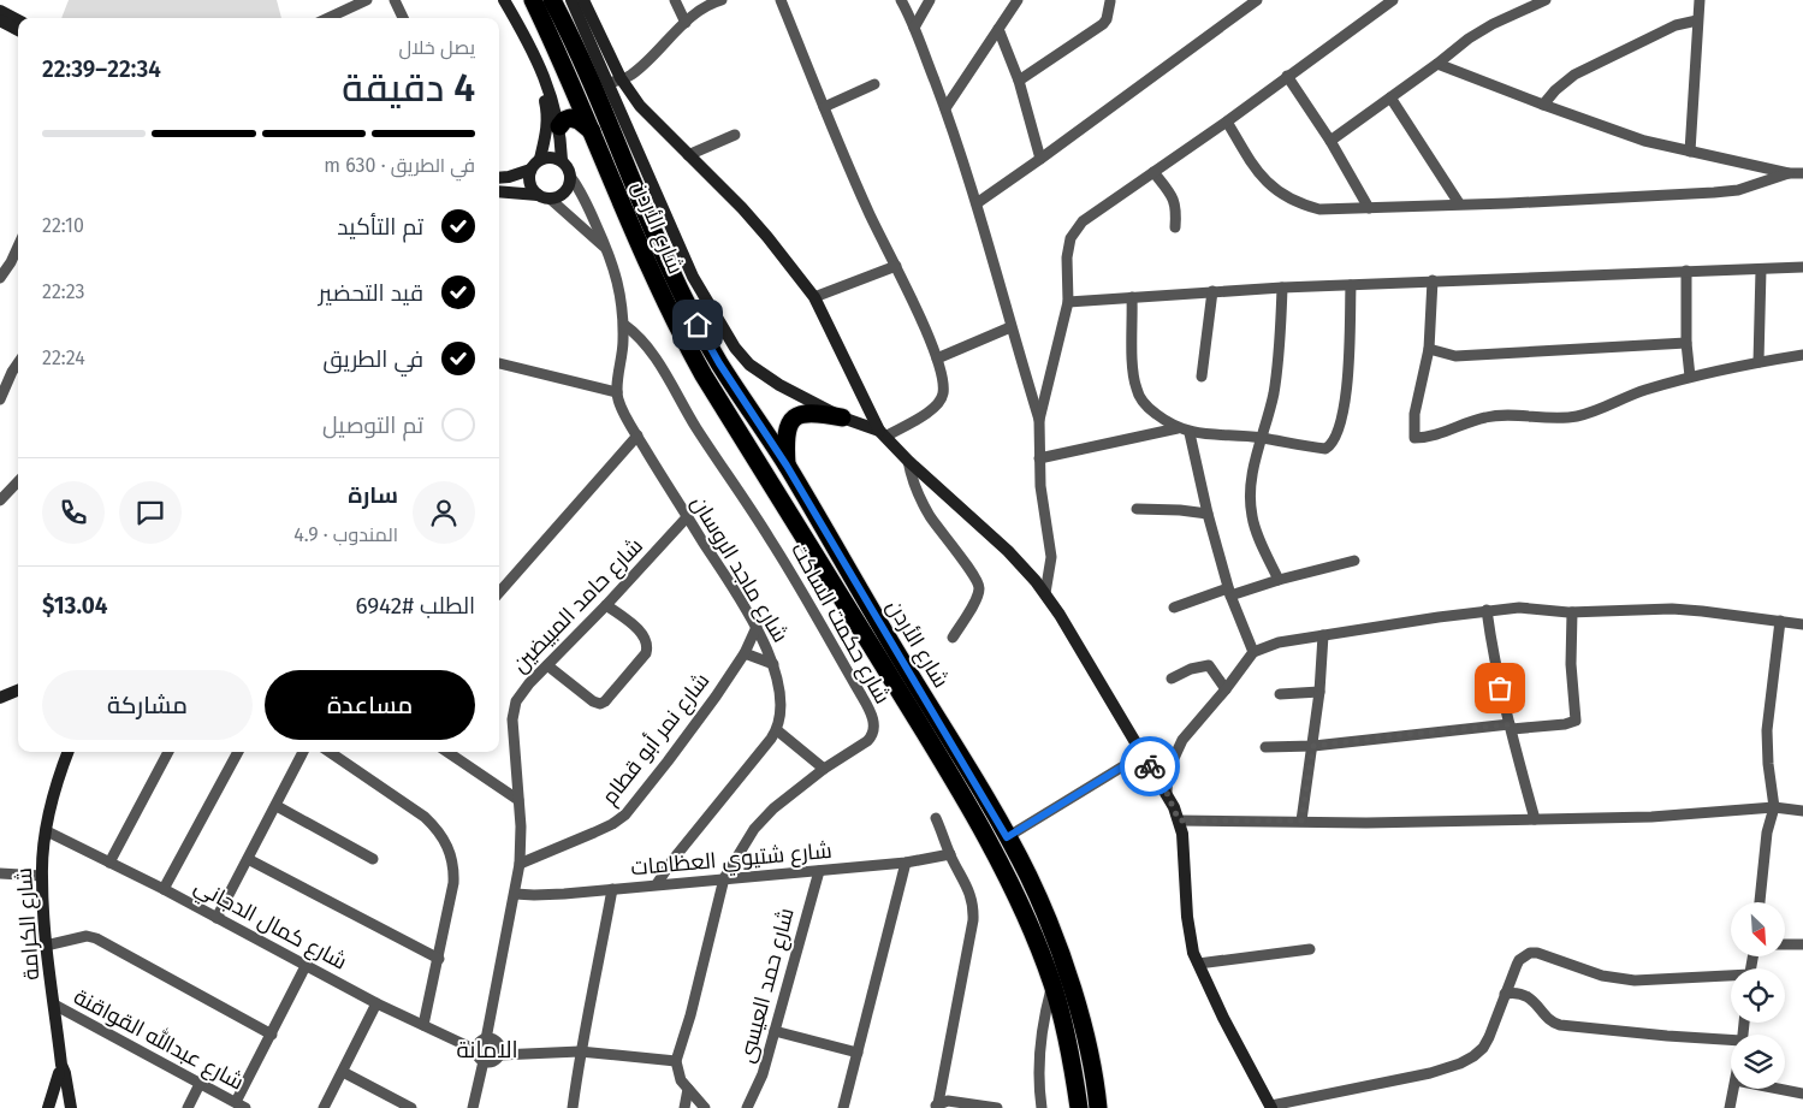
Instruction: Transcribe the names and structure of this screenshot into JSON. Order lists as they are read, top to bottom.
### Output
{
  "streets": {
    "highway": ["شارع الأردن"],
    "street": [
      "شارع ماجد الروسان",
      "شارع حامد المبيضين",
      "شارع حكمت الساكت",
      "شارع نمر أبو قطام",
      "شارع شتيوي العظامات",
      "شارع الكرامة",
      "شارع كمال الدجاني",
      "شارع حمد العيسى",
      "شارع عبدالله القواقنة"
    ]
  },
  "crossings": [
    ["شارع ماجد الروسان", "شارع حامد المبيضين"],
    ["شارع ماجد الروسان", "شارع حكمت الساكت"],
    ["شارع ماجد الروسان", "شارع نمر أبو قطام"],
    ["شارع حامد المبيضين", "شارع نمر أبو قطام"],
    ["شارع حامد المبيضين", "شارع شتيوي العظامات"],
    ["شارع حامد المبيضين", "شارع كمال الدجاني"],
    ["شارع حكمت الساكت", "شارع شتيوي العظامات"],
    ["شارع شتيوي العظامات", "شارع حمد العيسى"],
    ["شارع الكرامة", "شارع كمال الدجاني"],
    ["شارع الكرامة", "شارع عبدالله القواقنة"]
  ],
  "districts": ["الامانة"],
  "north": "bottom right",
  "page": {
    "heading": ["4 دقيقة", "يصل خلال", "22:34–22:39"],
    "panel": [
      "سارة",
      "المندوب · 4.9",
      "الطلب #6942",
      "$13.04"
    ],
    "bar": "في الطريق · 630 m",
    "list": [
      ["تم التأكيد", "22:10"],
      ["قيد التحضير", "22:23"],
      ["في الطريق", "22:24"],
      "تم التوصيل"
    ],
    "buttons": ["مساعدة", "مشاركة"]
  }
}
